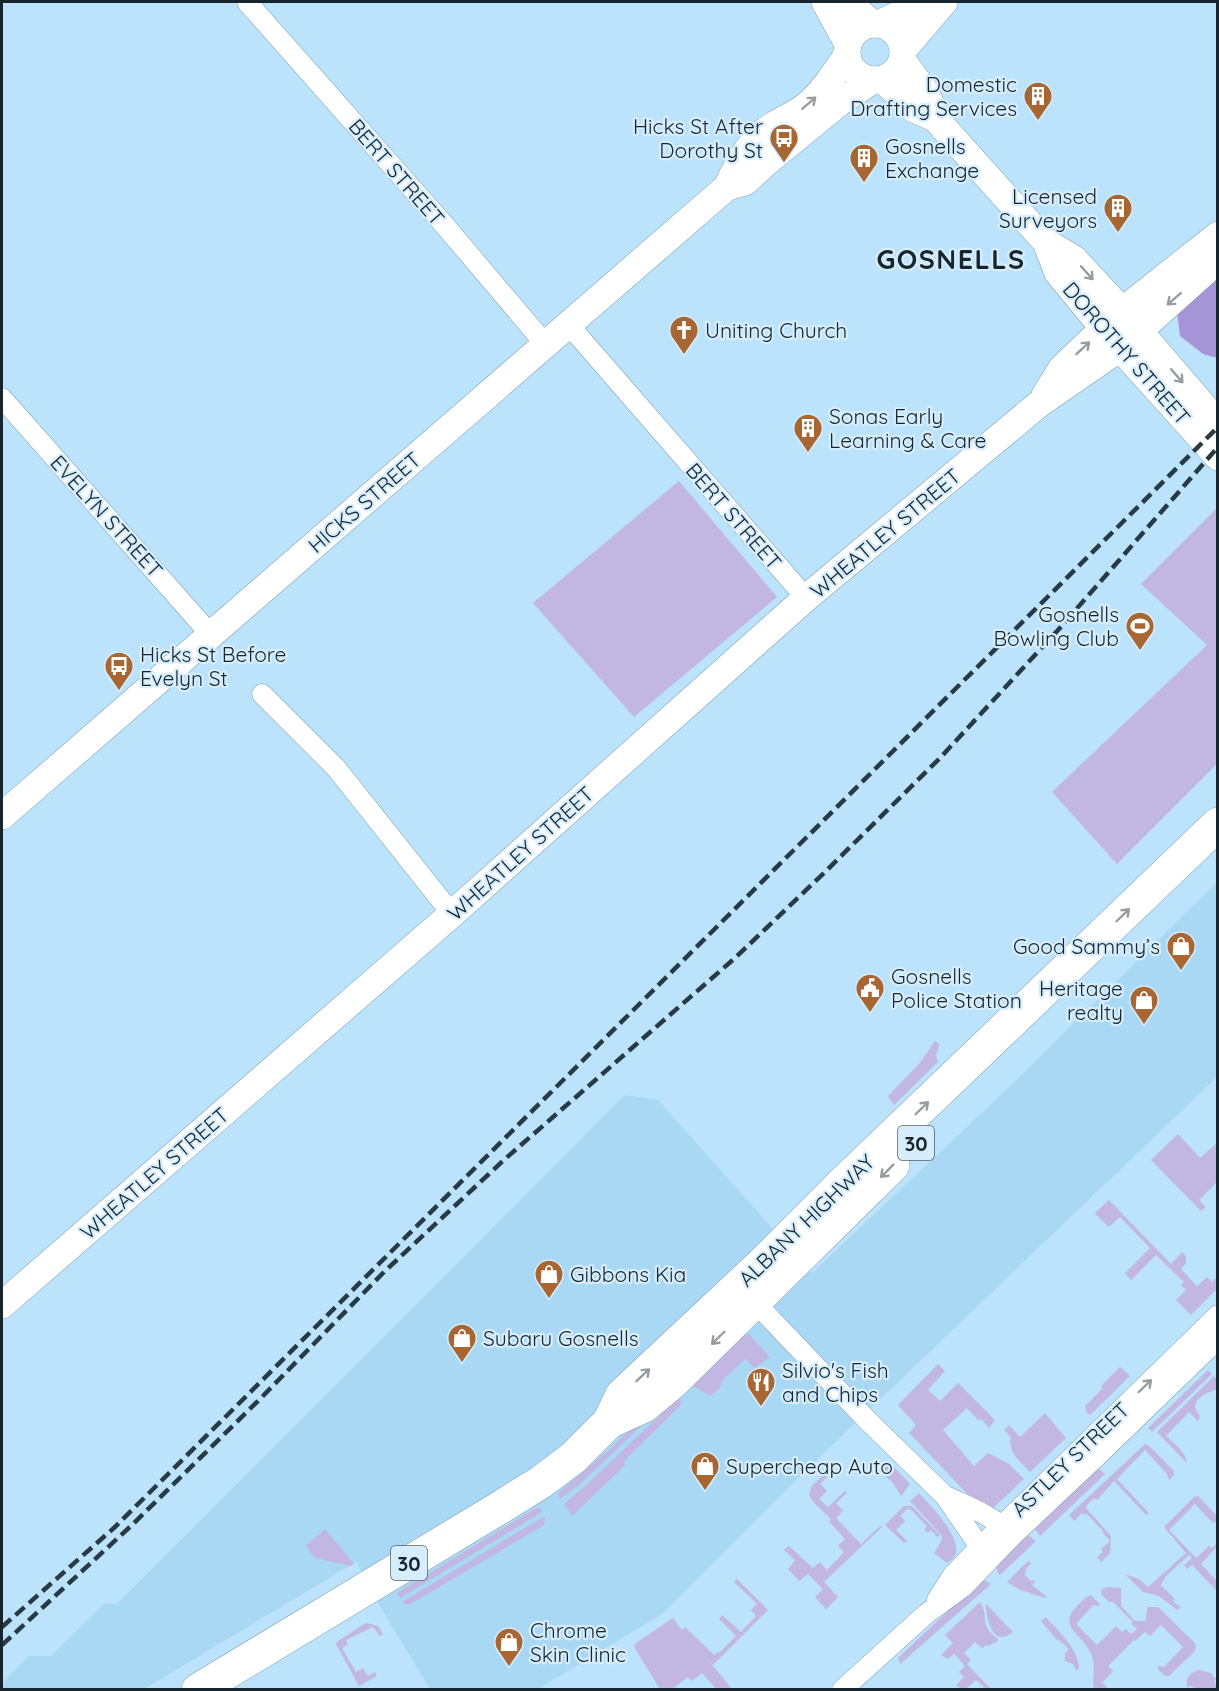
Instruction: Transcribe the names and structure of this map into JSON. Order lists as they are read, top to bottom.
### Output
{
  "streets": {
    "highway": ["30", "ALBANY HIGHWAY"],
    "street": [
      "BERT STREET",
      "DOROTHY STREET",
      "HICKS STREET",
      "EVELYN STREET",
      "WHEATLEY STREET",
      "ASTLEY STREET"
    ]
  },
  "crossings": [
    ["BERT STREET", "HICKS STREET"],
    ["BERT STREET", "WHEATLEY STREET"],
    ["DOROTHY STREET", "HICKS STREET"],
    ["DOROTHY STREET", "WHEATLEY STREET"],
    ["HICKS STREET", "EVELYN STREET"]
  ],
  "districts": ["GOSNELLS"],
  "places": {
    "building": [
      "Domestic Drafting Services",
      "Gosnells Exchange",
      "Licensed Surveyors",
      "Sonas Early Learning & Care"
    ],
    "bus stop": ["Hicks St After Dorothy St", "Hicks St Before Evelyn St"],
    "church": ["Uniting Church"],
    "sports": ["Gosnells Bowling Club"],
    "shop": [
      "Good Sammy’s",
      "Heritage realty",
      "Gibbons Kia",
      "Subaru Gosnells",
      "Supercheap Auto",
      "Chrome Skin Clinic"
    ],
    "public building": ["Gosnells Police Station"],
    "restaurant": ["Silvio's Fish and Chips"]
  }
}
